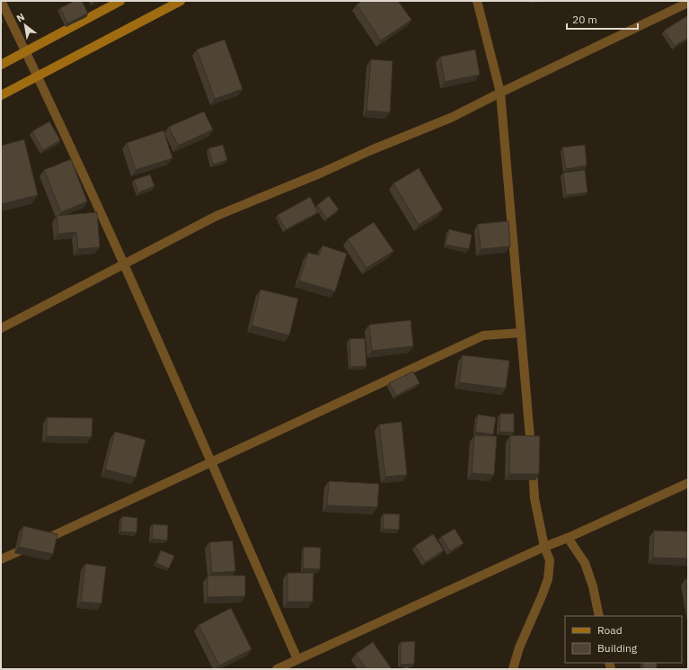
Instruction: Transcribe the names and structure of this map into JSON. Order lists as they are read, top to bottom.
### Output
{
  "legend": ["Road", "Building"],
  "scale_bar": "20 m",
  "north": "top left"
}
